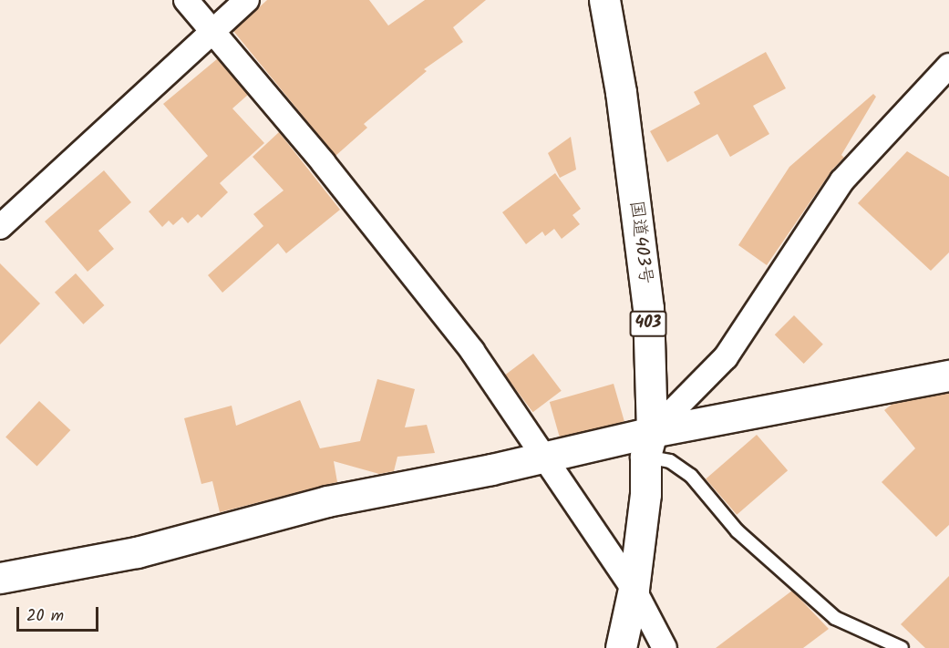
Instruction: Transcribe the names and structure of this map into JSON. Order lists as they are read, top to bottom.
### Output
{
  "streets": {
    "main road": ["国道403号", "403"]
  },
  "scale_bar": "20 m"
}
